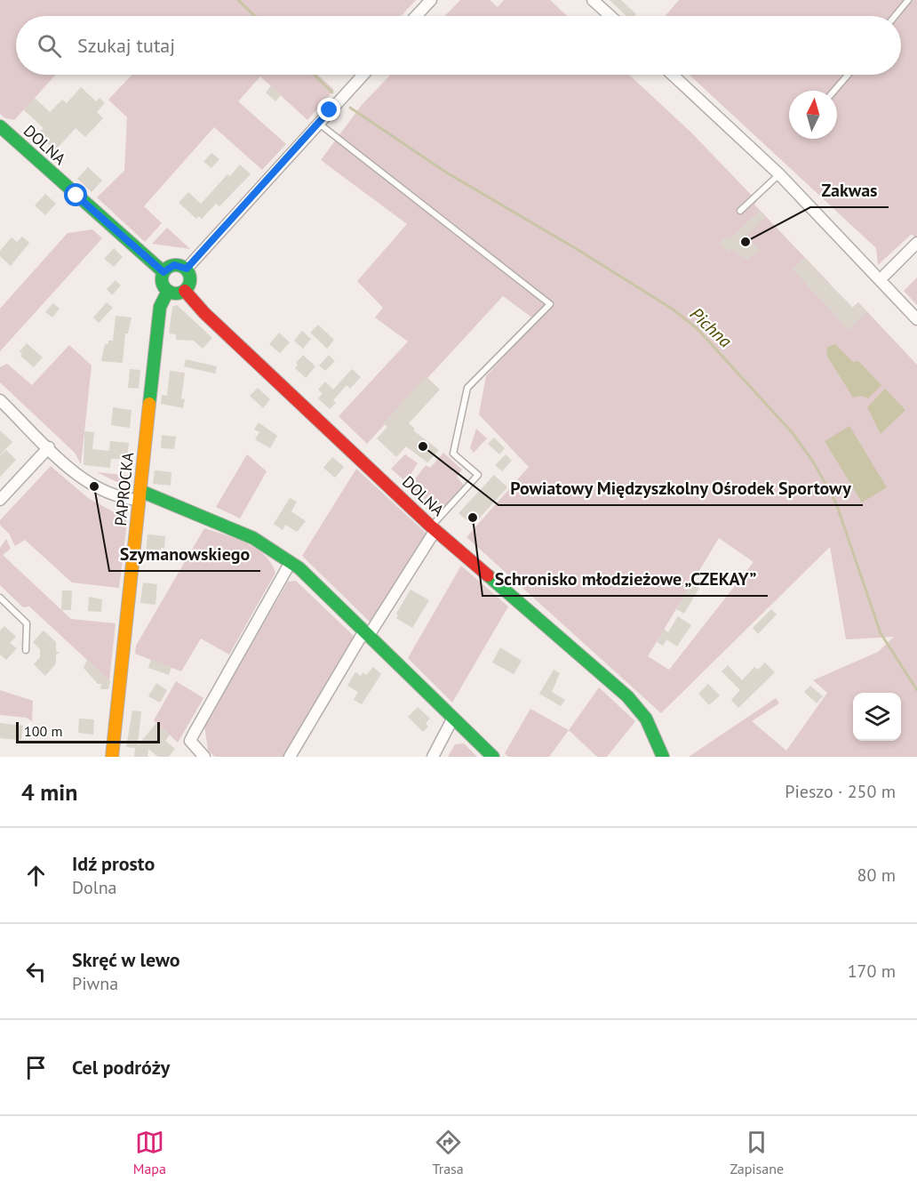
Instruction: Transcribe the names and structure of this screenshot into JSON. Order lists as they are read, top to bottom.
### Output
{
  "streets": {
    "street": ["DOLNA", "PAPROCKA"]
  },
  "crossings": [
    ["DOLNA", "PAPROCKA"]
  ],
  "water": ["Pichna"],
  "places": [
    "Zakwas",
    "Powiatowy Międzyszkolny Ośrodek Sportowy",
    "Szymanowskiego",
    "Schronisko młodzieżowe „CZEKAY”"
  ],
  "scale_bar": "100 m",
  "north": "top",
  "page": {
    "search": "Szukaj tutaj",
    "scale": "100 m",
    "heading": ["4 min", "Pieszo · 250 m"],
    "list": [
      ["Idź prosto", "Dolna", "80 m"],
      ["Skręć w lewo", "Piwna", "170 m"],
      "Cel podróży"
    ],
    "nav": ["Mapa", "Trasa", "Zapisane"]
  }
}
